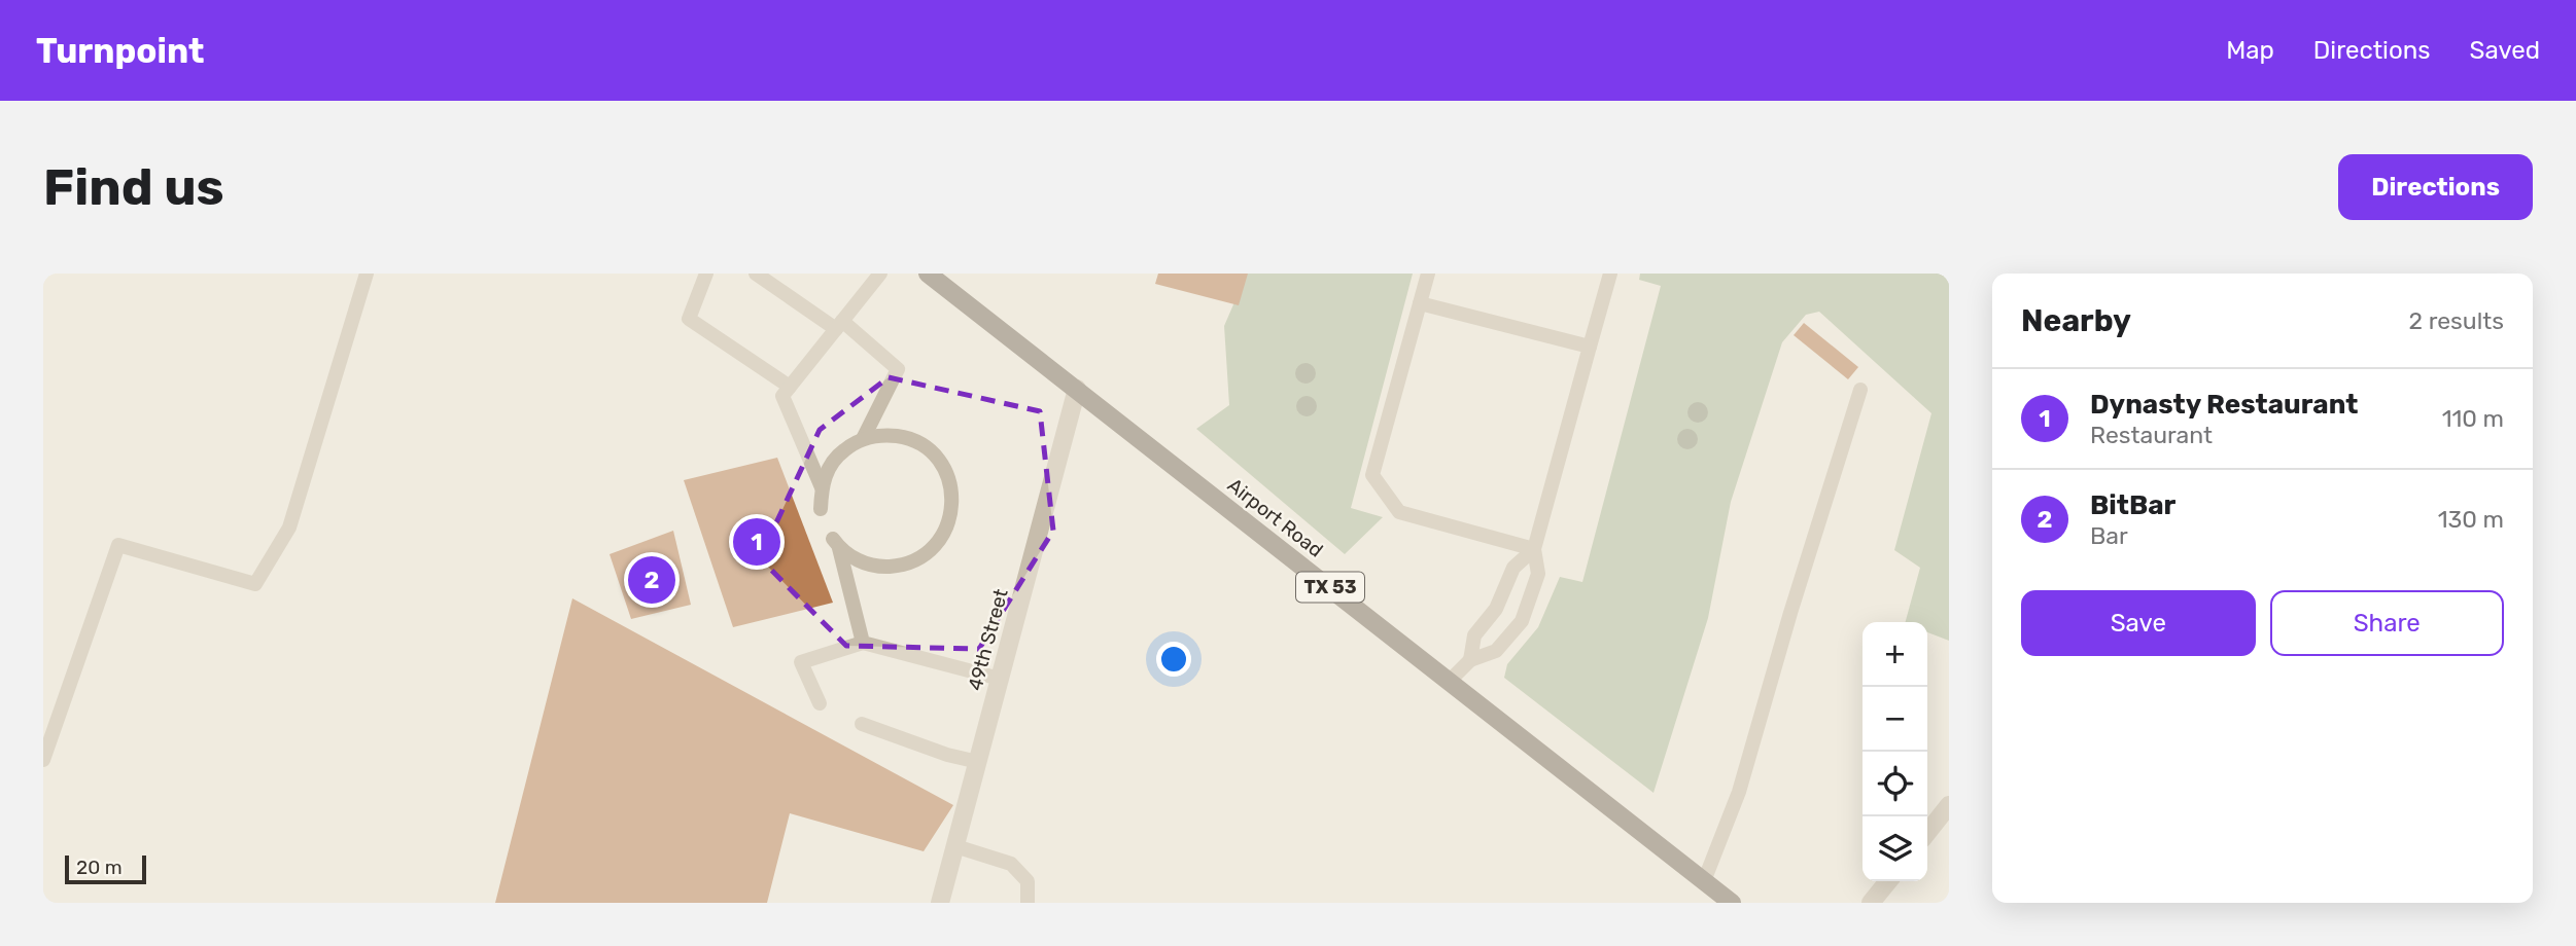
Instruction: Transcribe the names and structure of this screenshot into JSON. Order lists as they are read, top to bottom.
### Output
{
  "streets": {
    "main road": ["Airport Road", "TX 53"],
    "street": ["49th Street"]
  },
  "crossings": [
    ["Airport Road", "49th Street"]
  ],
  "scale_bar": "20 m",
  "page": {
    "header": "Turnpoint",
    "nav": ["Map", "Directions", "Saved"],
    "buttons": [
      "Directions",
      ["Save", "Share"]
    ],
    "title": "Find us",
    "heading": ["Nearby", "2 results"],
    "list": [
      {
        "mark": "1",
        "name": "Dynasty Restaurant",
        "note": "Restaurant",
        "value": "110 m"
      },
      {
        "mark": "2",
        "name": "BitBar",
        "note": "Bar",
        "value": "130 m"
      }
    ],
    "pins": ["1", "2"],
    "map_buttons": ["+", "−"],
    "scale": "20 m"
  }
}
